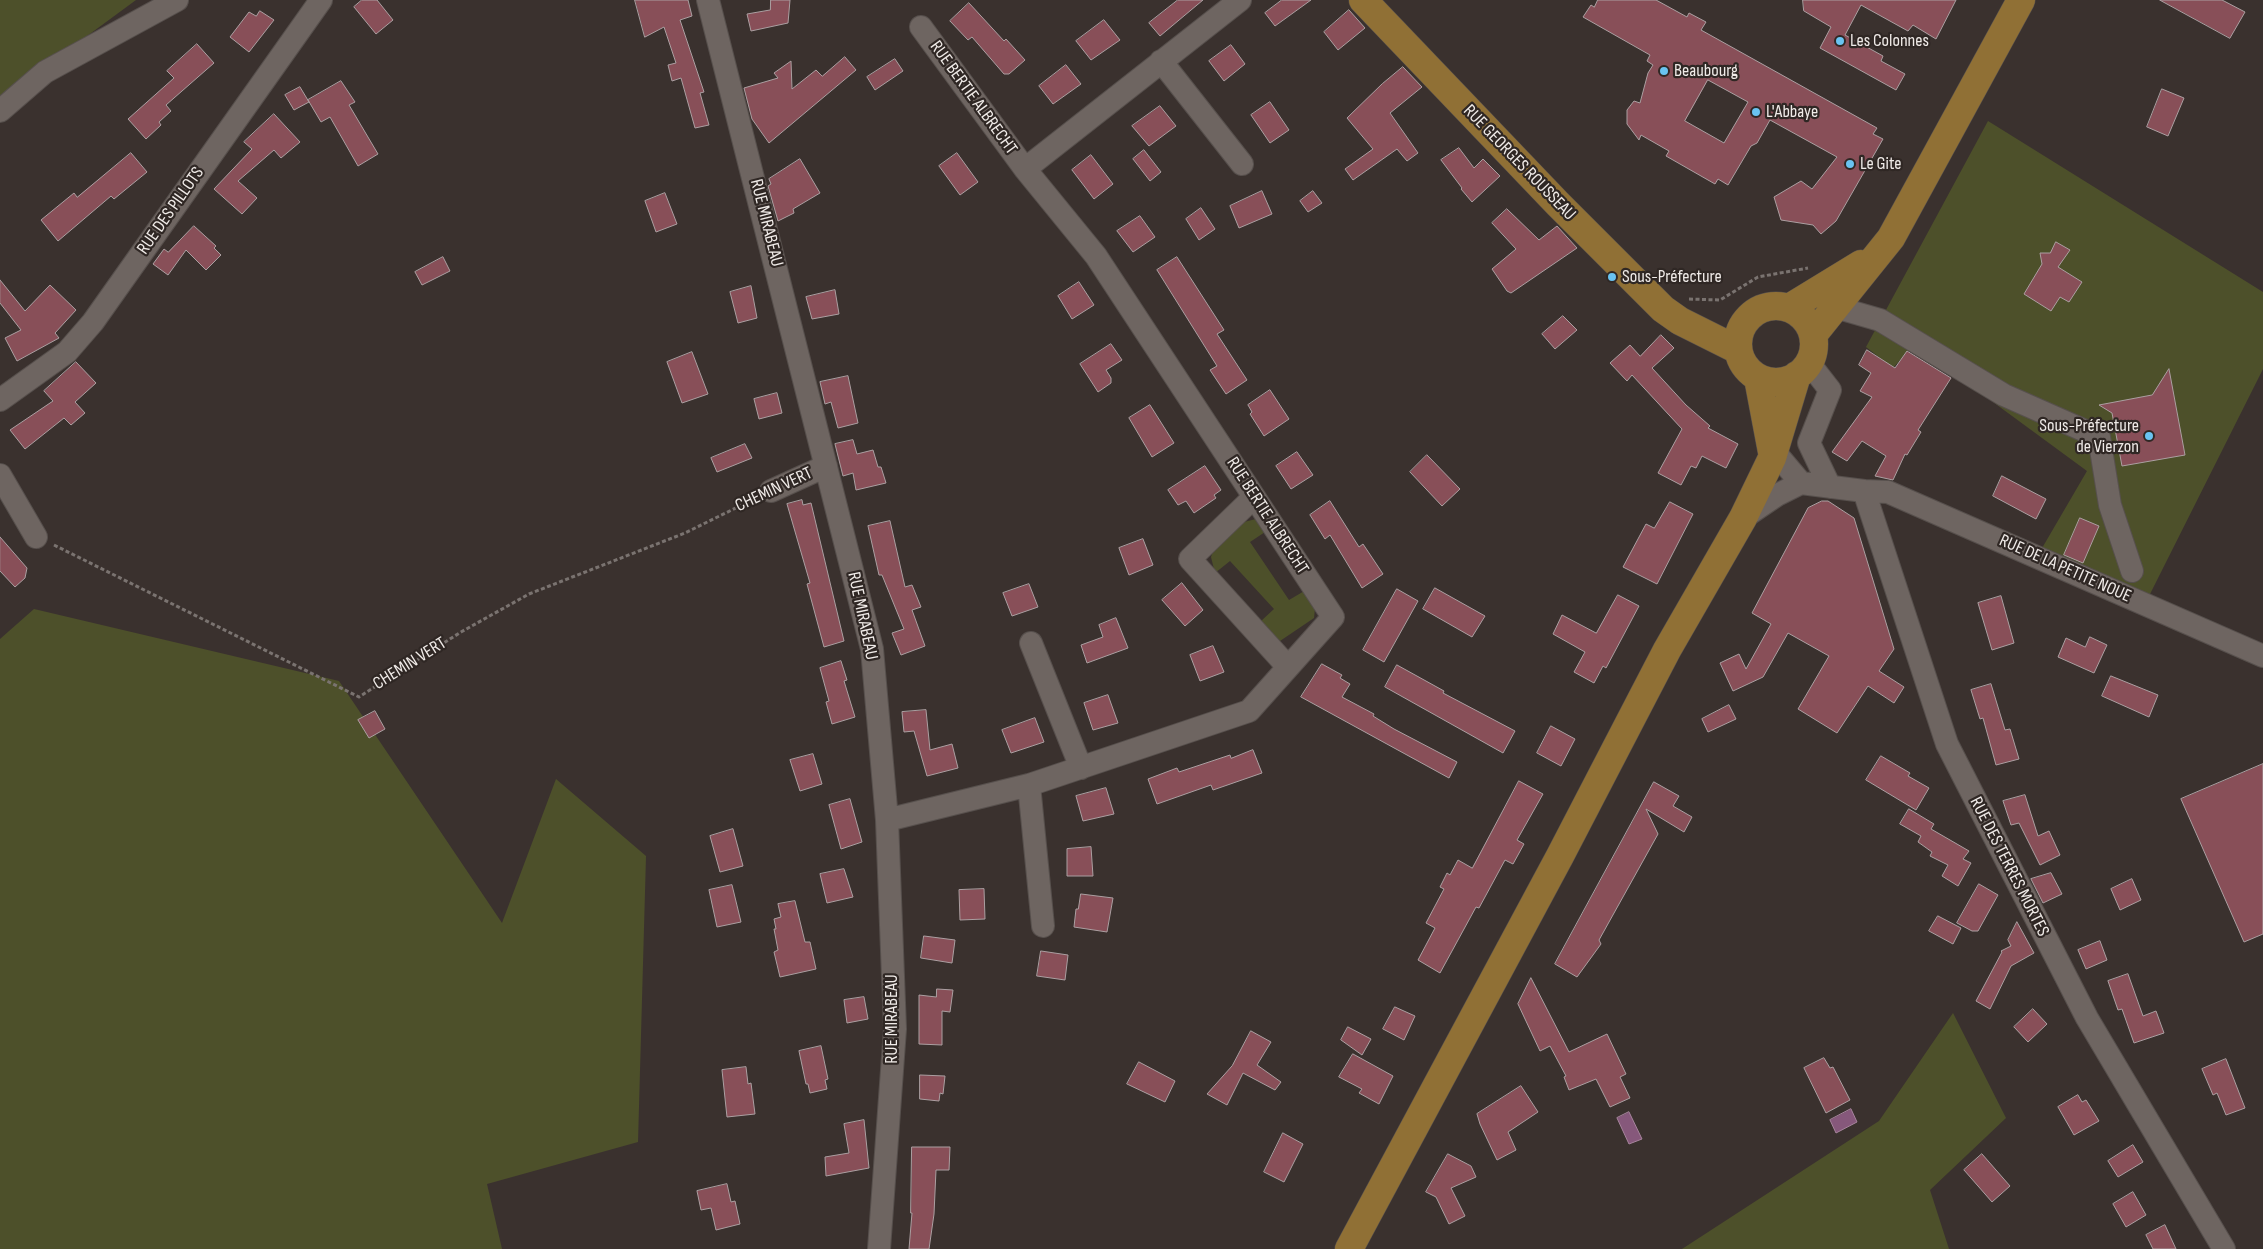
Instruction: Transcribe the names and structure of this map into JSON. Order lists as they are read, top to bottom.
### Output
{
  "streets": {
    "main road": ["RUE GEORGES ROUSSEAU"],
    "street": [
      "RUE BERTIE ALBRECHT",
      "RUE DES PILLOTS",
      "RUE MIRABEAU",
      "CHEMIN VERT",
      "RUE DE LA PETITE NOUE",
      "RUE DES TERRES MORTES"
    ]
  },
  "crossings": [
    ["RUE BERTIE ALBRECHT", "RUE MIRABEAU"],
    ["RUE MIRABEAU", "CHEMIN VERT"],
    ["RUE DE LA PETITE NOUE", "RUE DES TERRES MORTES"]
  ],
  "places": [
    "Les Colonnes",
    "Beaubourg",
    "L'Abbaye",
    "Le Gite",
    "Sous-Préfecture",
    "Sous-Préfecture de Vierzon"
  ]
}
